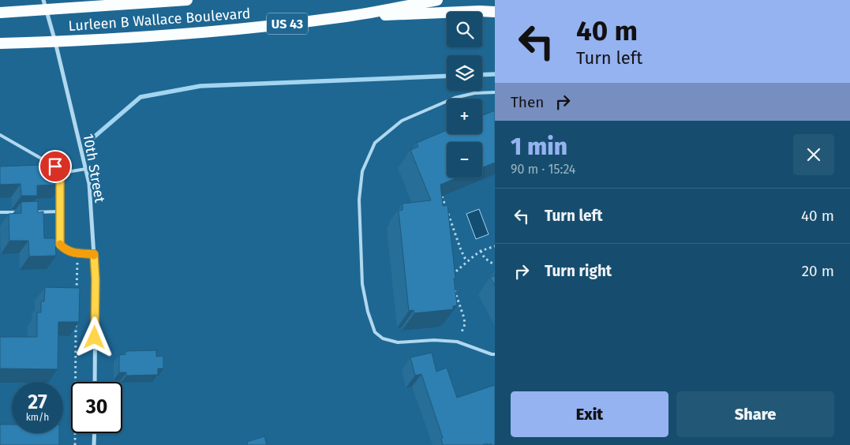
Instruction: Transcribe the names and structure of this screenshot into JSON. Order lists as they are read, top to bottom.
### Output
{
  "streets": {
    "highway": ["Lurleen B Wallace Boulevard", "US 43"],
    "street": ["10th Street"]
  },
  "crossings": [
    ["Lurleen B Wallace Boulevard", "10th Street"]
  ],
  "page": {
    "turn": ["40 m", "Turn left"],
    "map_buttons": ["+", "−"],
    "then": "Then",
    "heading": ["1 min", "90 m · 15:24"],
    "list": [
      {
        "name": "Turn left",
        "value": "40 m"
      },
      {
        "name": "Turn right",
        "value": "20 m"
      }
    ],
    "speed": "27 km/h",
    "limit": "30",
    "buttons": ["Exit", "Share"]
  }
}
